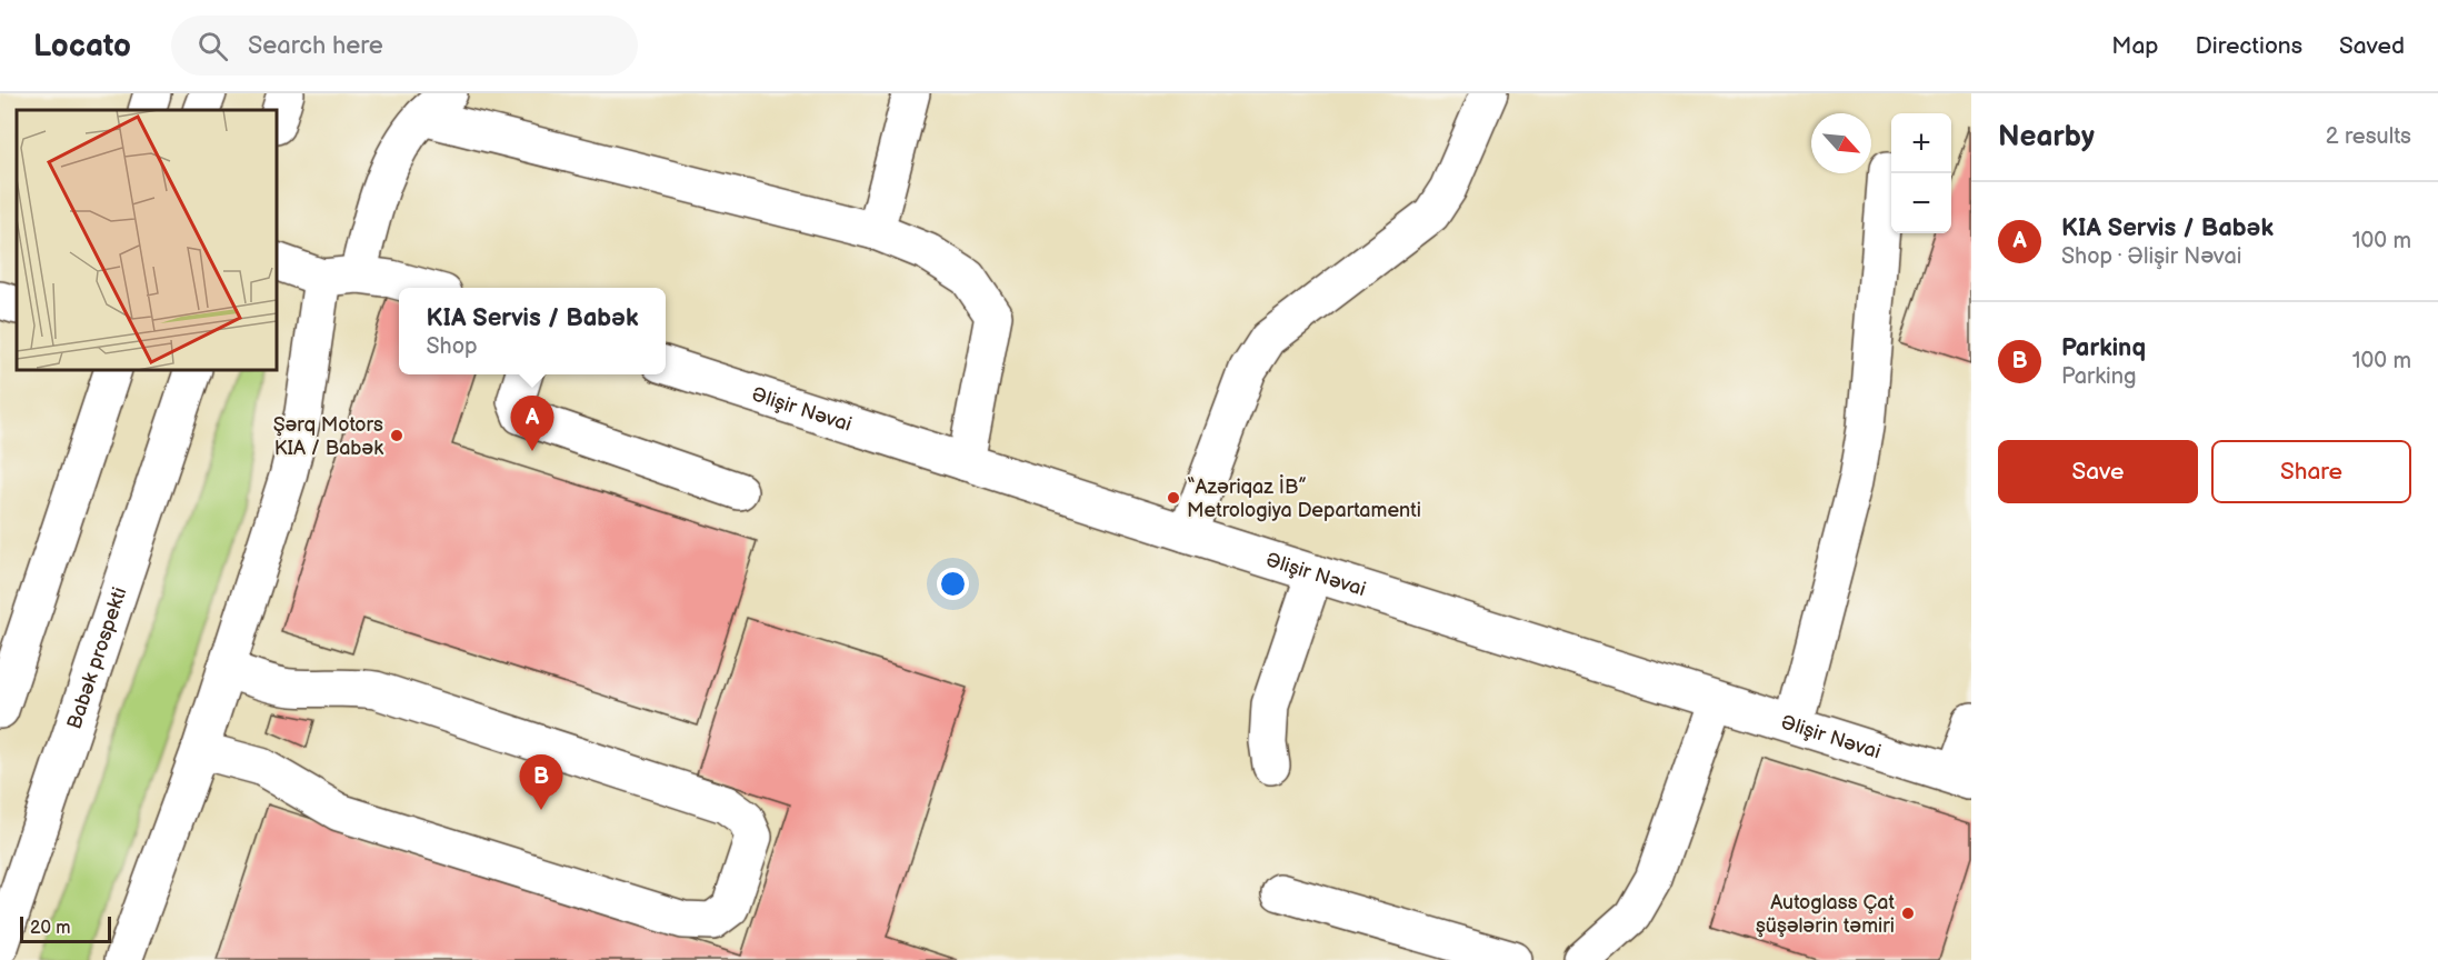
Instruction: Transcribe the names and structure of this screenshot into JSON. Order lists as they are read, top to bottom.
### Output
{
  "streets": {
    "street": ["Əlişir Nəvai", "Babək prospekti"]
  },
  "places": ["Şərq Motors KIA / Babək", "“Azəriqaz İB” Metrologiya Departamenti", "Autoglass Çat şüşələrin təmiri"],
  "scale_bar": "20 m",
  "north": "bottom right",
  "page": {
    "header": "Locato",
    "search": "Search here",
    "nav": ["Map", "Directions", "Saved"],
    "heading": ["Nearby", "2 results"],
    "map_buttons": ["+", "−"],
    "list": [
      {
        "mark": "A",
        "name": "KIA Servis / Babək",
        "note": "Shop · Əlişir Nəvai",
        "value": "100 m"
      },
      {
        "mark": "B",
        "name": "Parkinq",
        "note": "Parking",
        "value": "100 m"
      }
    ],
    "popup": ["KIA Servis / Babək", "Shop"],
    "pins": ["A", "B"],
    "buttons": ["Save", "Share"],
    "scale": "20 m"
  }
}
